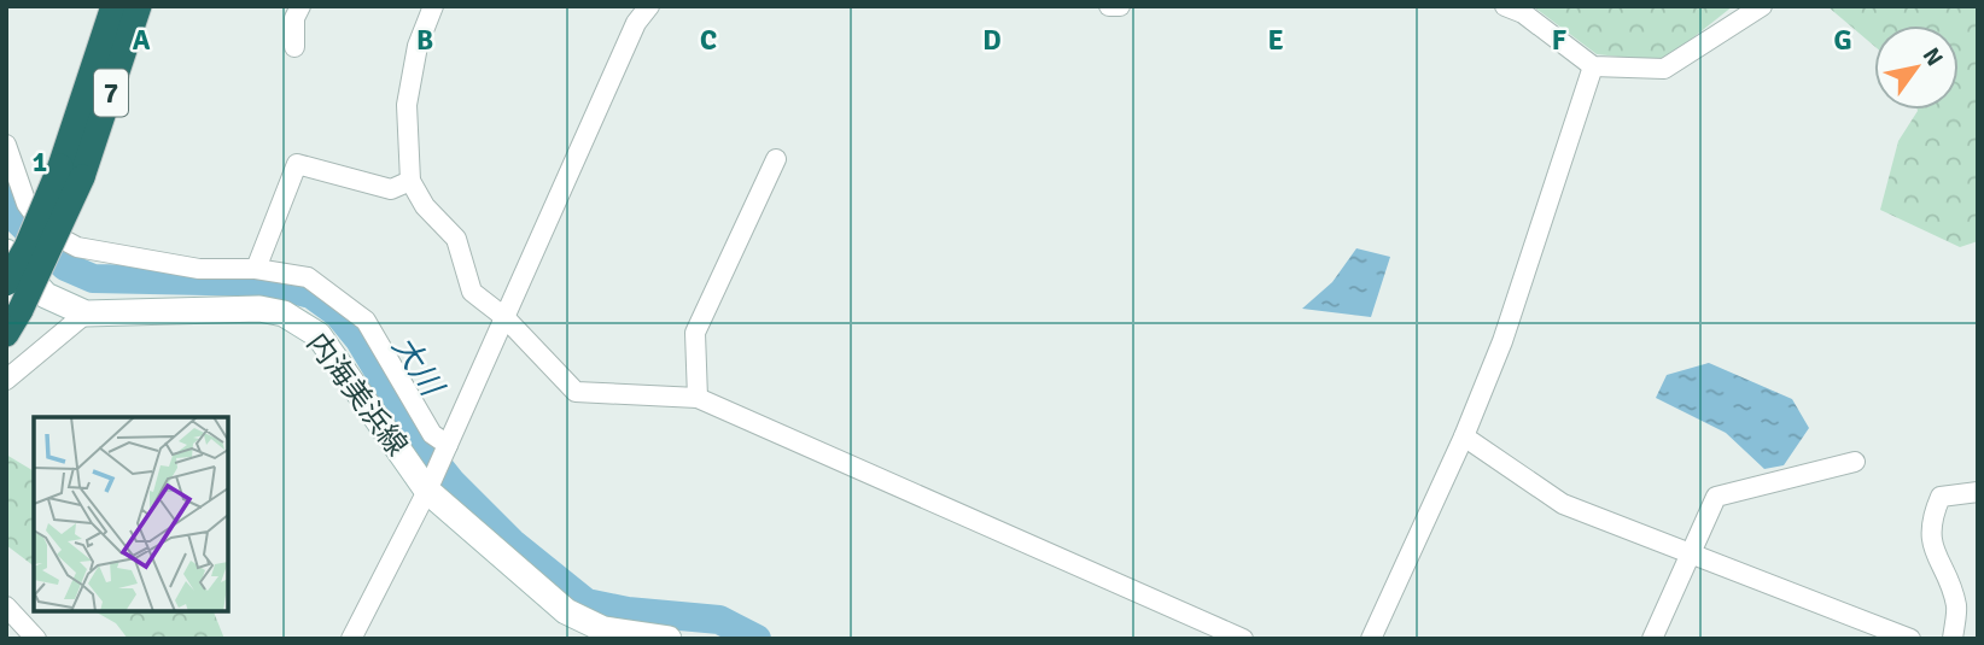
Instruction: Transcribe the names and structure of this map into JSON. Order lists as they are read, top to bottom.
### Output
{
  "streets": {
    "highway": ["7"],
    "main road": ["内海美浜線"]
  },
  "water": ["大川"],
  "north": "top right",
  "grid": {
    "columns": [
      "A",
      "B",
      "C",
      "D",
      "E",
      "F",
      "G"
    ],
    "rows": ["1"]
  }
}
